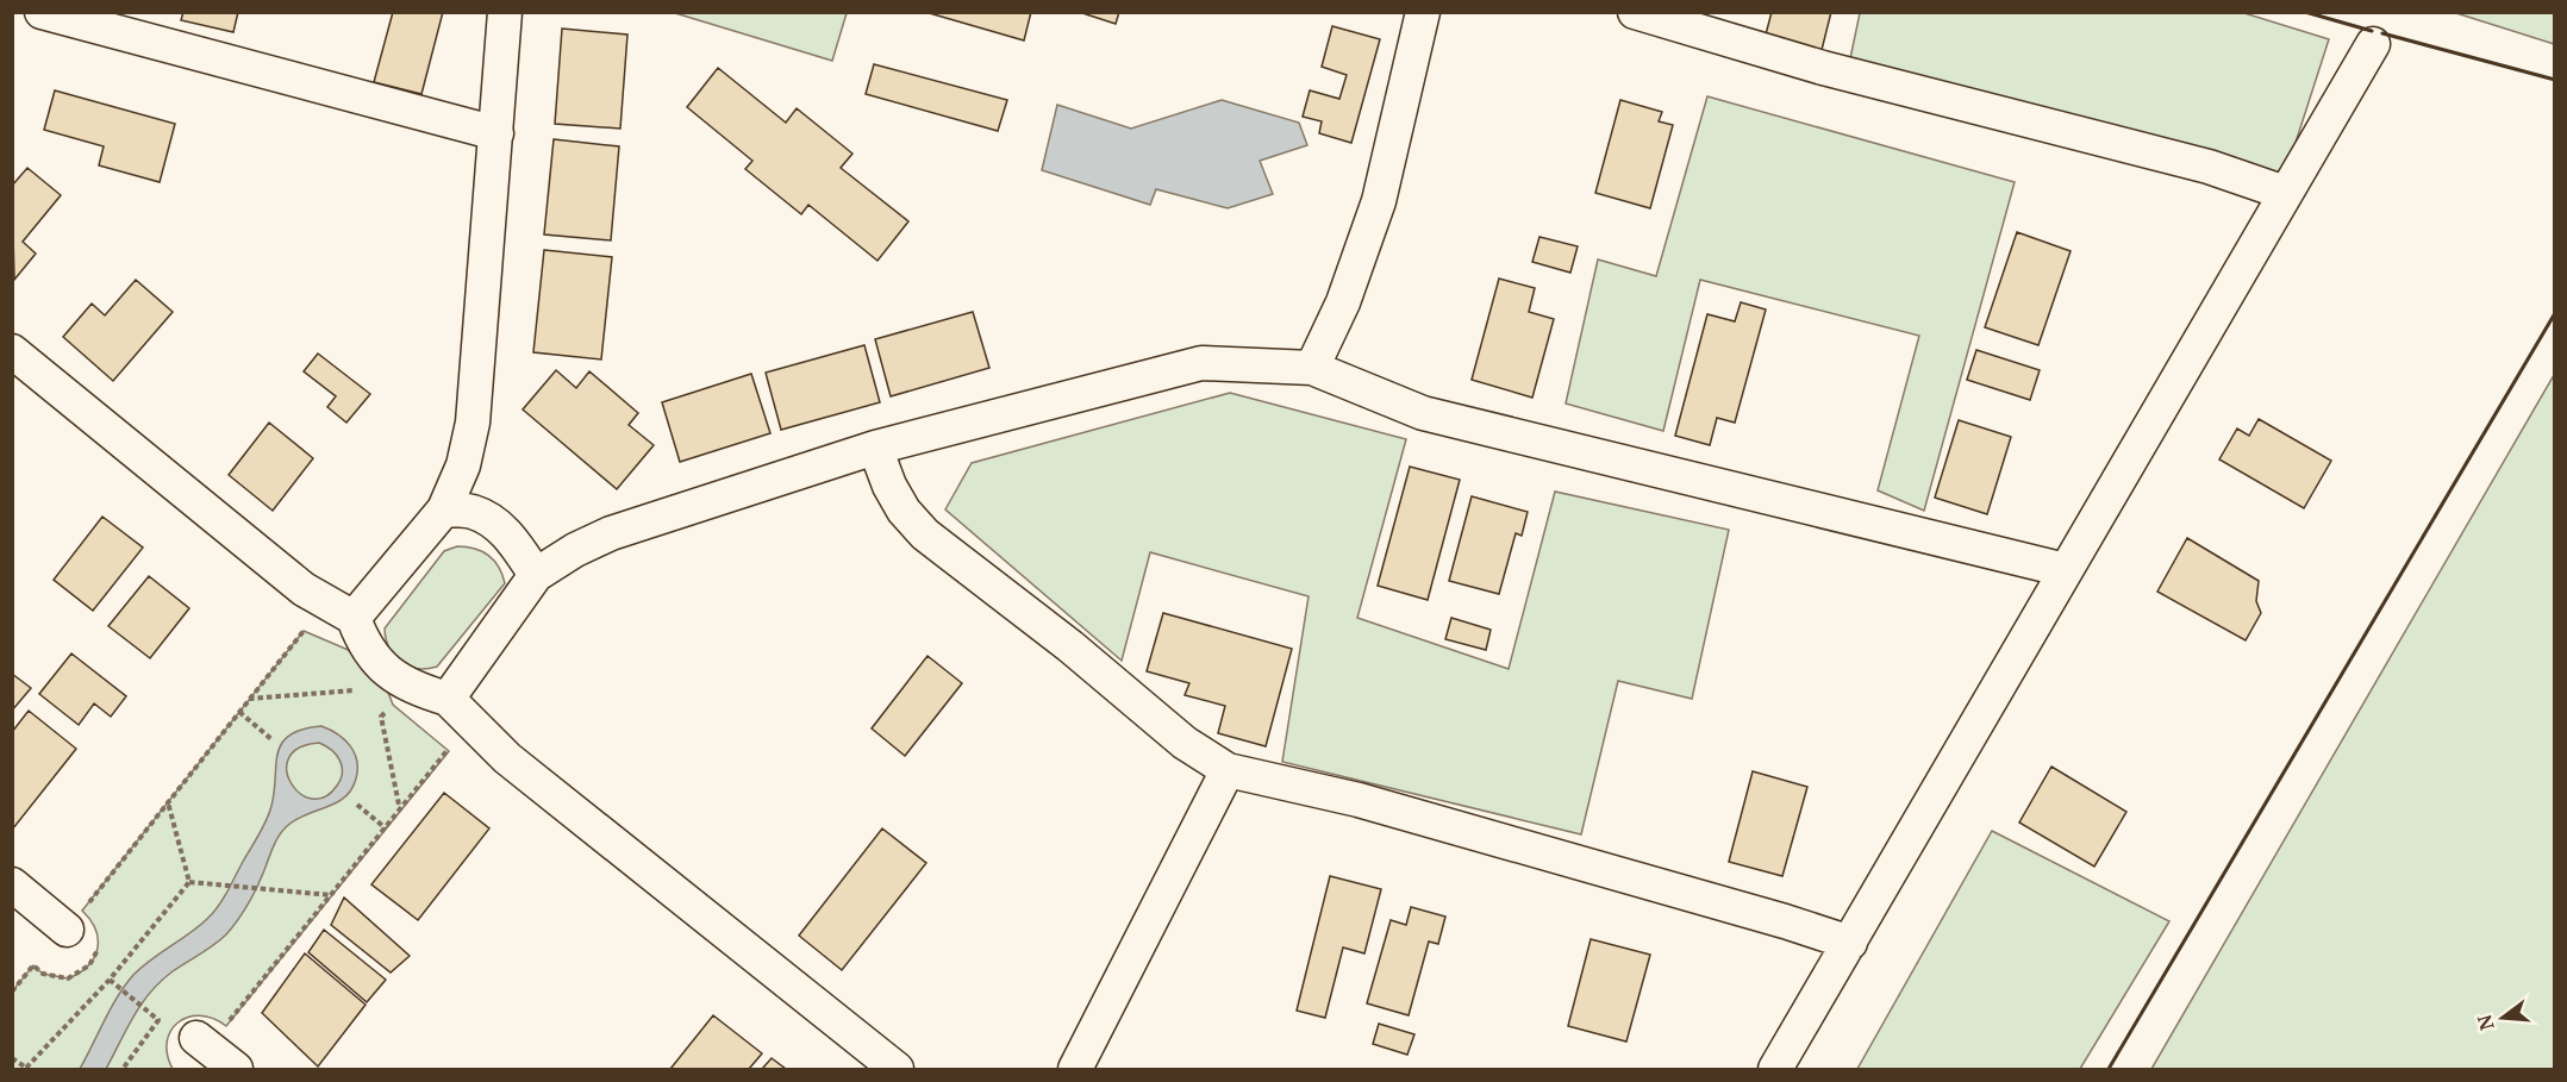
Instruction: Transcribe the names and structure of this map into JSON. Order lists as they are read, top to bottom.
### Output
{
  "north": "left"
}
